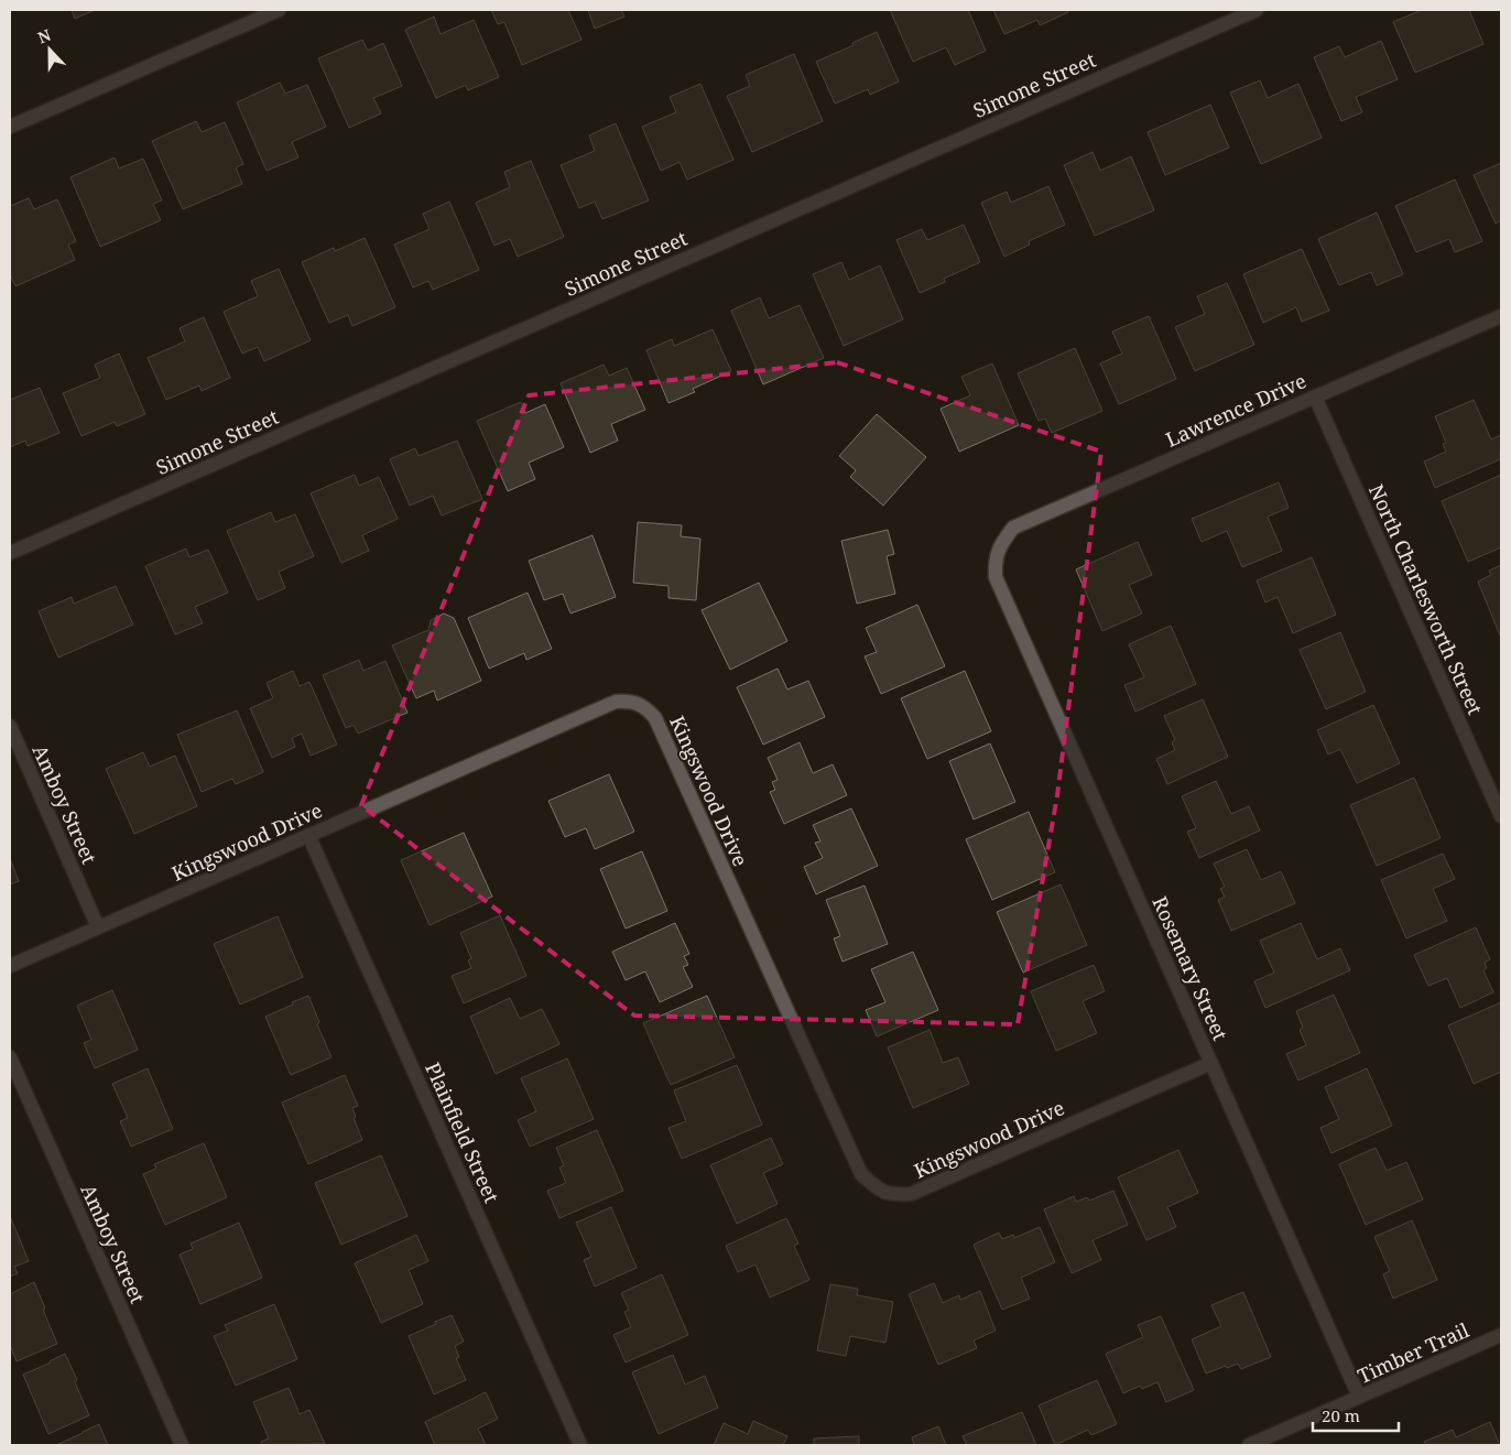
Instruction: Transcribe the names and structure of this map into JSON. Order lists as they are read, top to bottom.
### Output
{
  "streets": {
    "street": [
      "Simone Street",
      "Lawrence Drive",
      "North Charlesworth Street",
      "Kingswood Drive",
      "Amboy Street",
      "Rosemary Street",
      "Plainfield Street",
      "Timber Trail"
    ]
  },
  "crossings": [
    ["Lawrence Drive", "North Charlesworth Street"],
    ["Lawrence Drive", "Rosemary Street"],
    ["Kingswood Drive", "Amboy Street"],
    ["Kingswood Drive", "Rosemary Street"],
    ["Kingswood Drive", "Plainfield Street"],
    ["Rosemary Street", "Timber Trail"]
  ],
  "scale_bar": "20 m",
  "north": "top"
}
